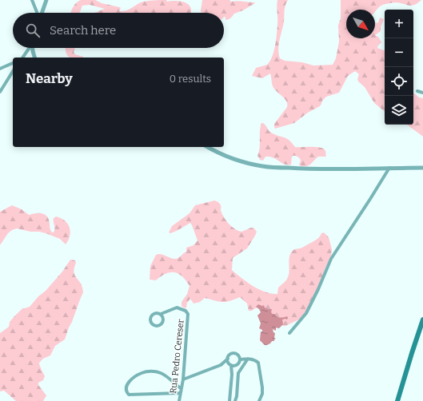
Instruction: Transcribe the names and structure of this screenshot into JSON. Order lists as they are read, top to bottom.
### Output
{
  "streets": {
    "street": ["Rua Pedro Cereser"]
  },
  "north": "bottom right",
  "page": {
    "map_buttons": ["+", "−"],
    "search": "Search here",
    "heading": ["Nearby", "0 results"]
  }
}
